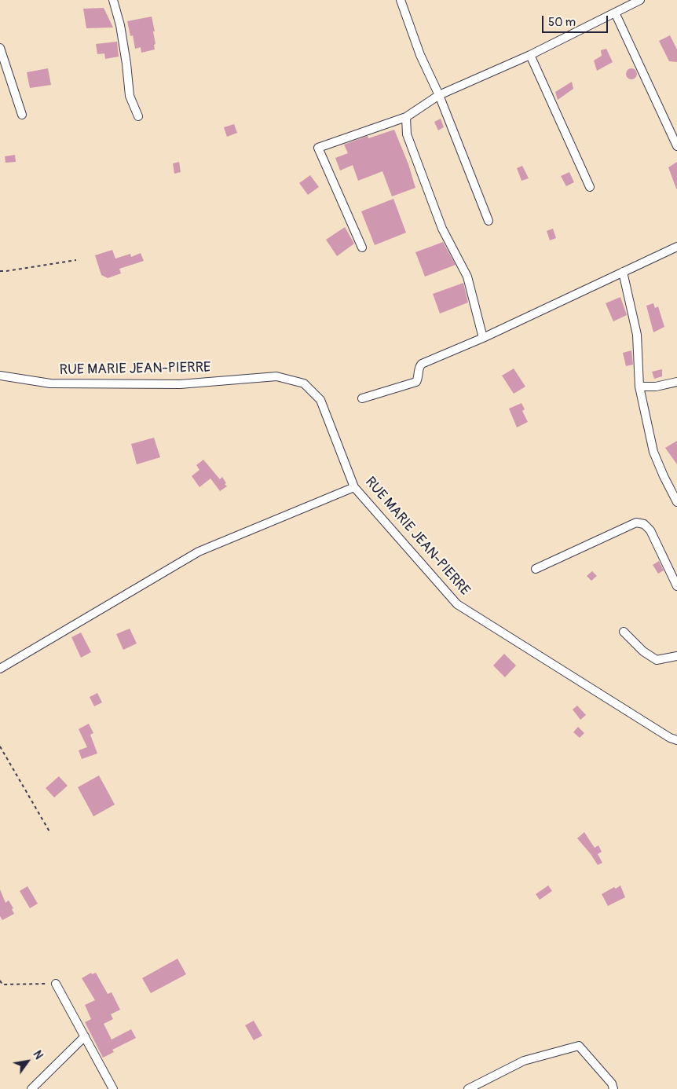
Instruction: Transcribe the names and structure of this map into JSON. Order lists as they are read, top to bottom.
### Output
{
  "streets": {
    "street": ["RUE MARIE JEAN-PIERRE"]
  },
  "scale_bar": "50 m",
  "north": "top right"
}
